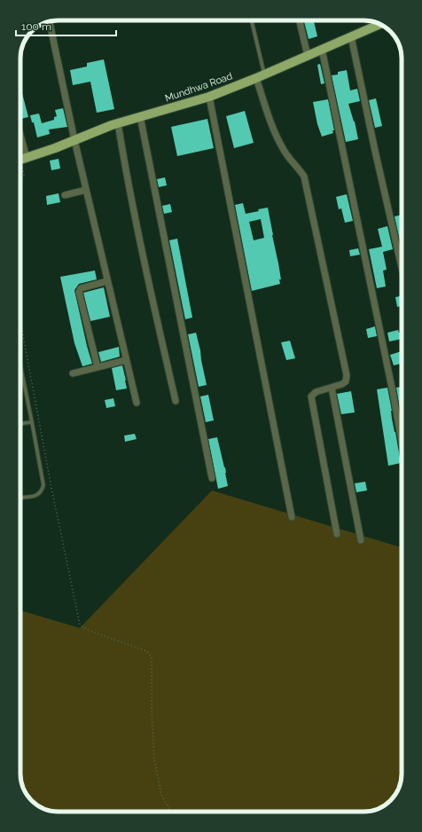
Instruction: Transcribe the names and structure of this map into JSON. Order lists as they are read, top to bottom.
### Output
{
  "streets": {
    "main road": ["Mundhwa Road"]
  },
  "scale_bar": "100 m"
}
